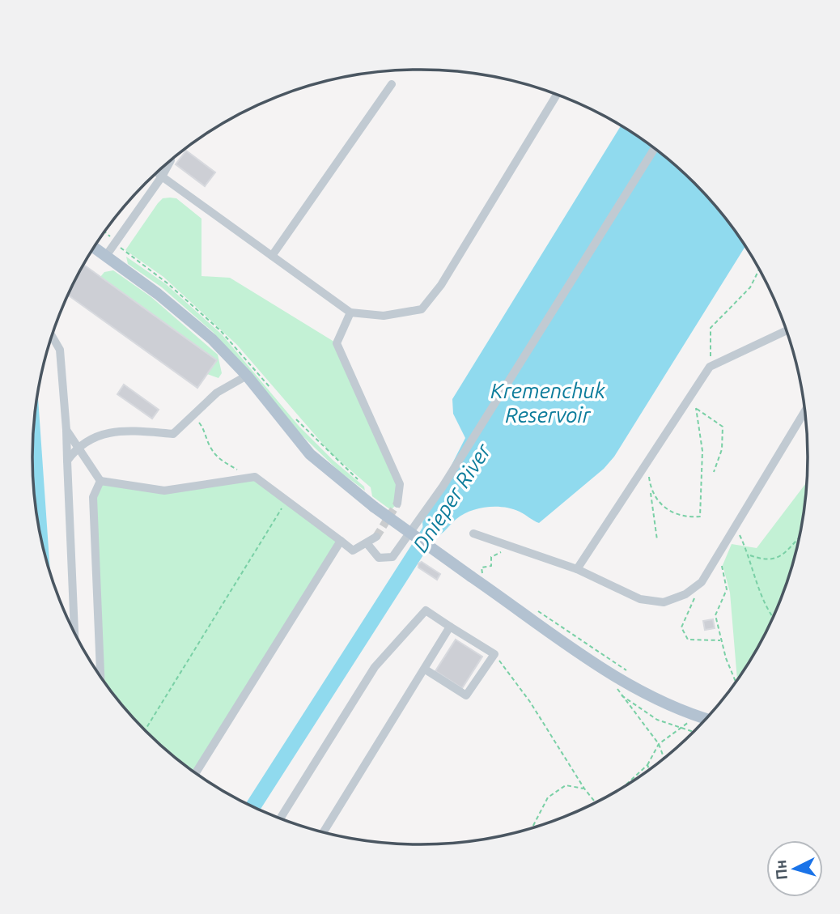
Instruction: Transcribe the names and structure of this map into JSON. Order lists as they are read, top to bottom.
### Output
{
  "water": ["Kremenchuk Reservoir", "Dnieper River"],
  "north": "left"
}
